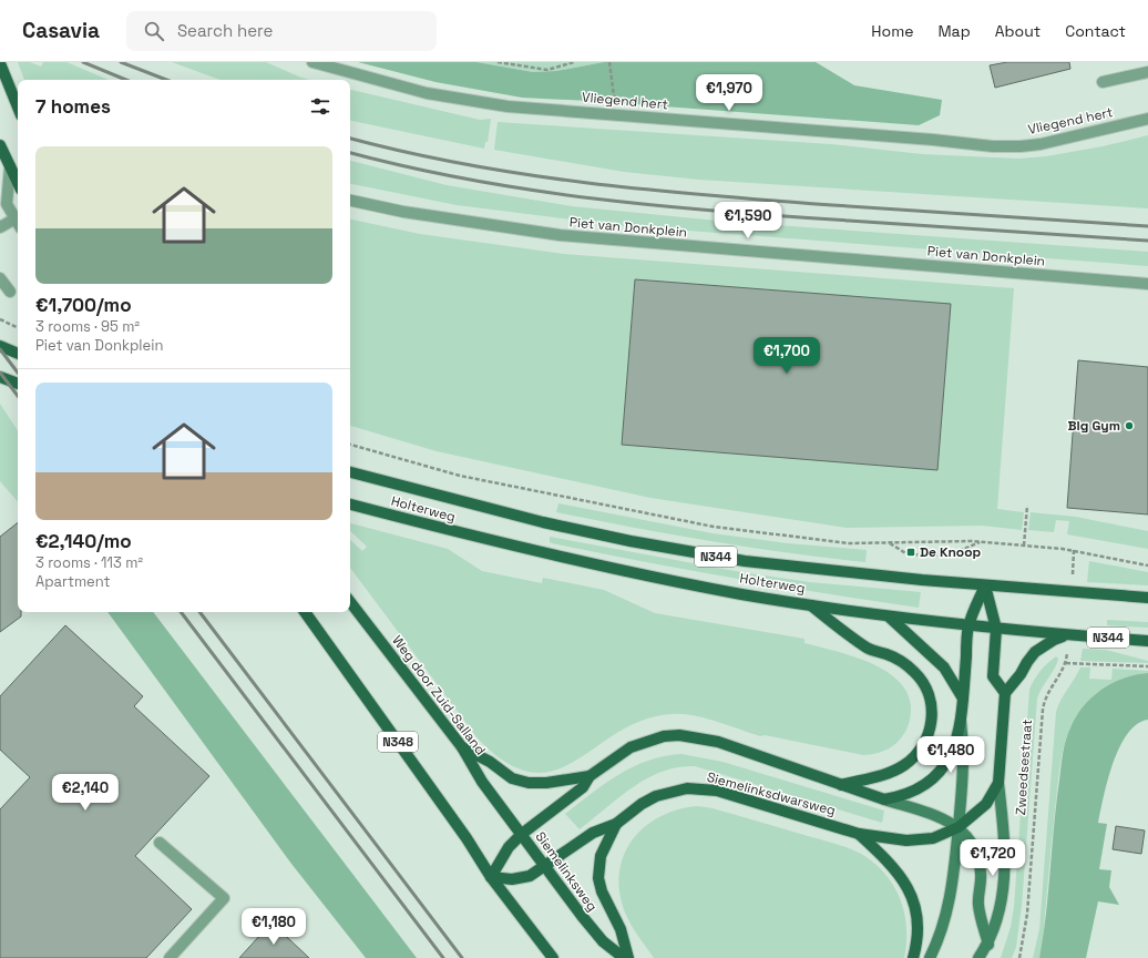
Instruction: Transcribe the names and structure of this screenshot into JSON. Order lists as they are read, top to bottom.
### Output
{
  "streets": {
    "main road": [
      "Holterweg",
      "N344",
      "Weg door Zuid-Salland",
      "N348",
      "Zweedsestraat",
      "Siemelinksdwarsweg",
      "Siemelinksweg"
    ],
    "street": ["Vliegend hert", "Piet van Donkplein"]
  },
  "crossings": [
    ["Weg door Zuid-Salland", "Siemelinksdwarsweg"],
    ["Weg door Zuid-Salland", "Siemelinksweg"],
    ["N348", "Siemelinksdwarsweg"],
    ["N348", "Siemelinksweg"],
    ["Zweedsestraat", "Siemelinksdwarsweg"],
    ["Siemelinksdwarsweg", "Siemelinksweg"]
  ],
  "places": {
    "other": ["Big Gym"],
    "transit": ["De Knoop"]
  },
  "page": {
    "header": "Casavia",
    "search": "Search here",
    "nav": [
      "Home",
      "Map",
      "About",
      "Contact"
    ],
    "price": [
      "€1,970",
      "€1,590",
      "€1,700",
      "€1,480",
      "€2,140",
      "€1,720",
      "€1,180"
    ],
    "heading": "7 homes",
    "list": [
      {
        "name": "€1,700/mo",
        "note": "3 rooms · 95 m² · Piet van Donkplein"
      },
      {
        "name": "€2,140/mo",
        "note": "3 rooms · 113 m² · Apartment"
      }
    ]
  }
}
